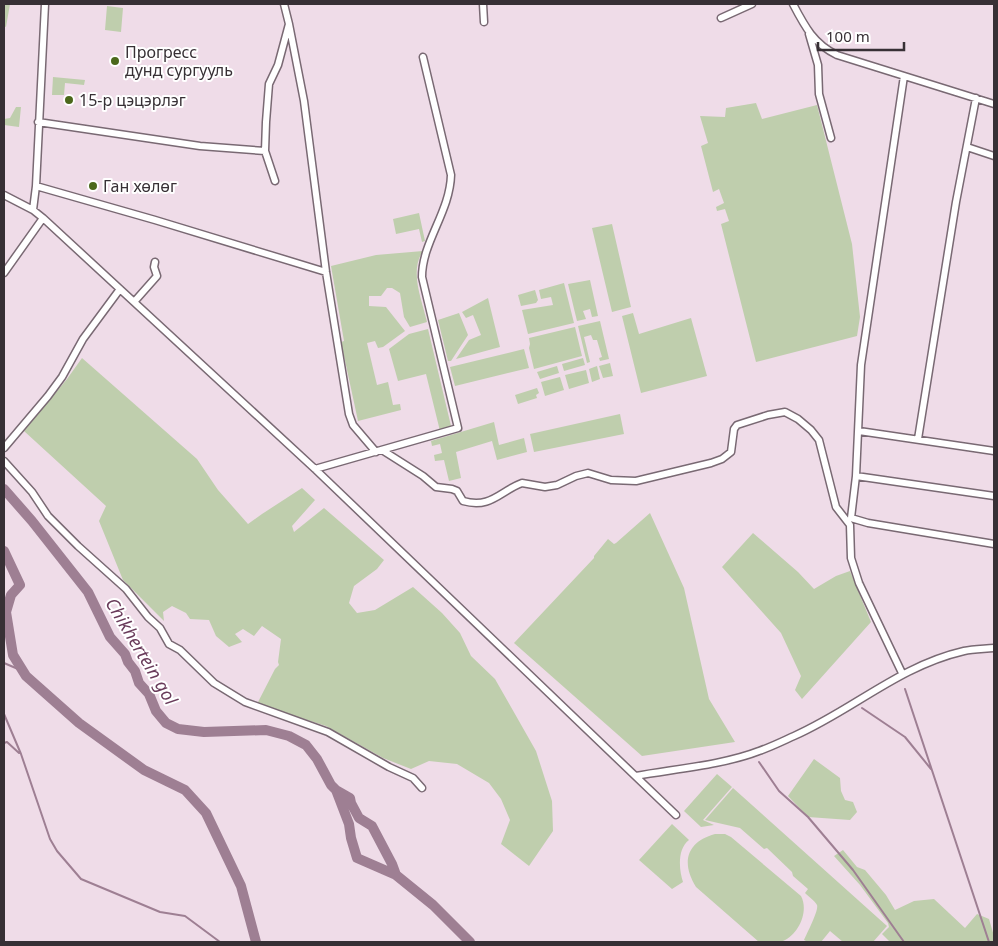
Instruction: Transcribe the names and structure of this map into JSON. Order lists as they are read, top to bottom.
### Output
{
  "water": ["Chikhertein gol"],
  "places": ["Прогресс дунд сургууль", "15-р цэцэрлэг", "Ган хөлөг"],
  "scale_bar": "100 m"
}
